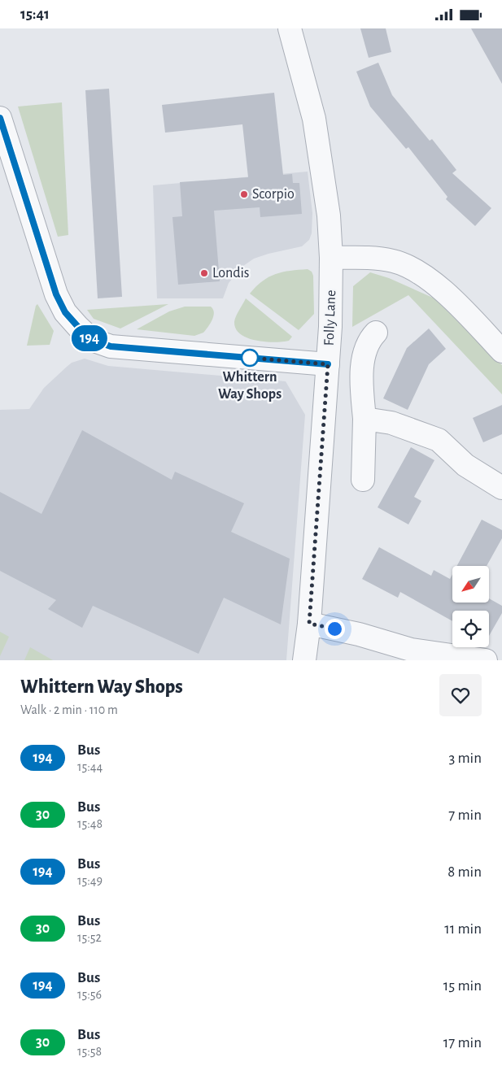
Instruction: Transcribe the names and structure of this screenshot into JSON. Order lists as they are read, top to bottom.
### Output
{
  "streets": {
    "street": ["Folly Lane"]
  },
  "places": ["Scorpio", "Londis", "Whittern Way Shops"],
  "lines": ["bus line 194"],
  "north": "bottom left",
  "page": {
    "status": "15:41",
    "on_map": "194",
    "heading": ["Whittern Way Shops", "Walk · 2 min · 110 m"],
    "list": [
      {
        "mark": "194",
        "name": "Bus",
        "note": "15:44",
        "value": "3 min"
      },
      {
        "mark": "30",
        "name": "Bus",
        "note": "15:48",
        "value": "7 min"
      },
      {
        "mark": "194",
        "name": "Bus",
        "note": "15:49",
        "value": "8 min"
      },
      {
        "mark": "30",
        "name": "Bus",
        "note": "15:52",
        "value": "11 min"
      },
      {
        "mark": "194",
        "name": "Bus",
        "note": "15:56",
        "value": "15 min"
      },
      {
        "mark": "30",
        "name": "Bus",
        "note": "15:58",
        "value": "17 min"
      }
    ]
  }
}
